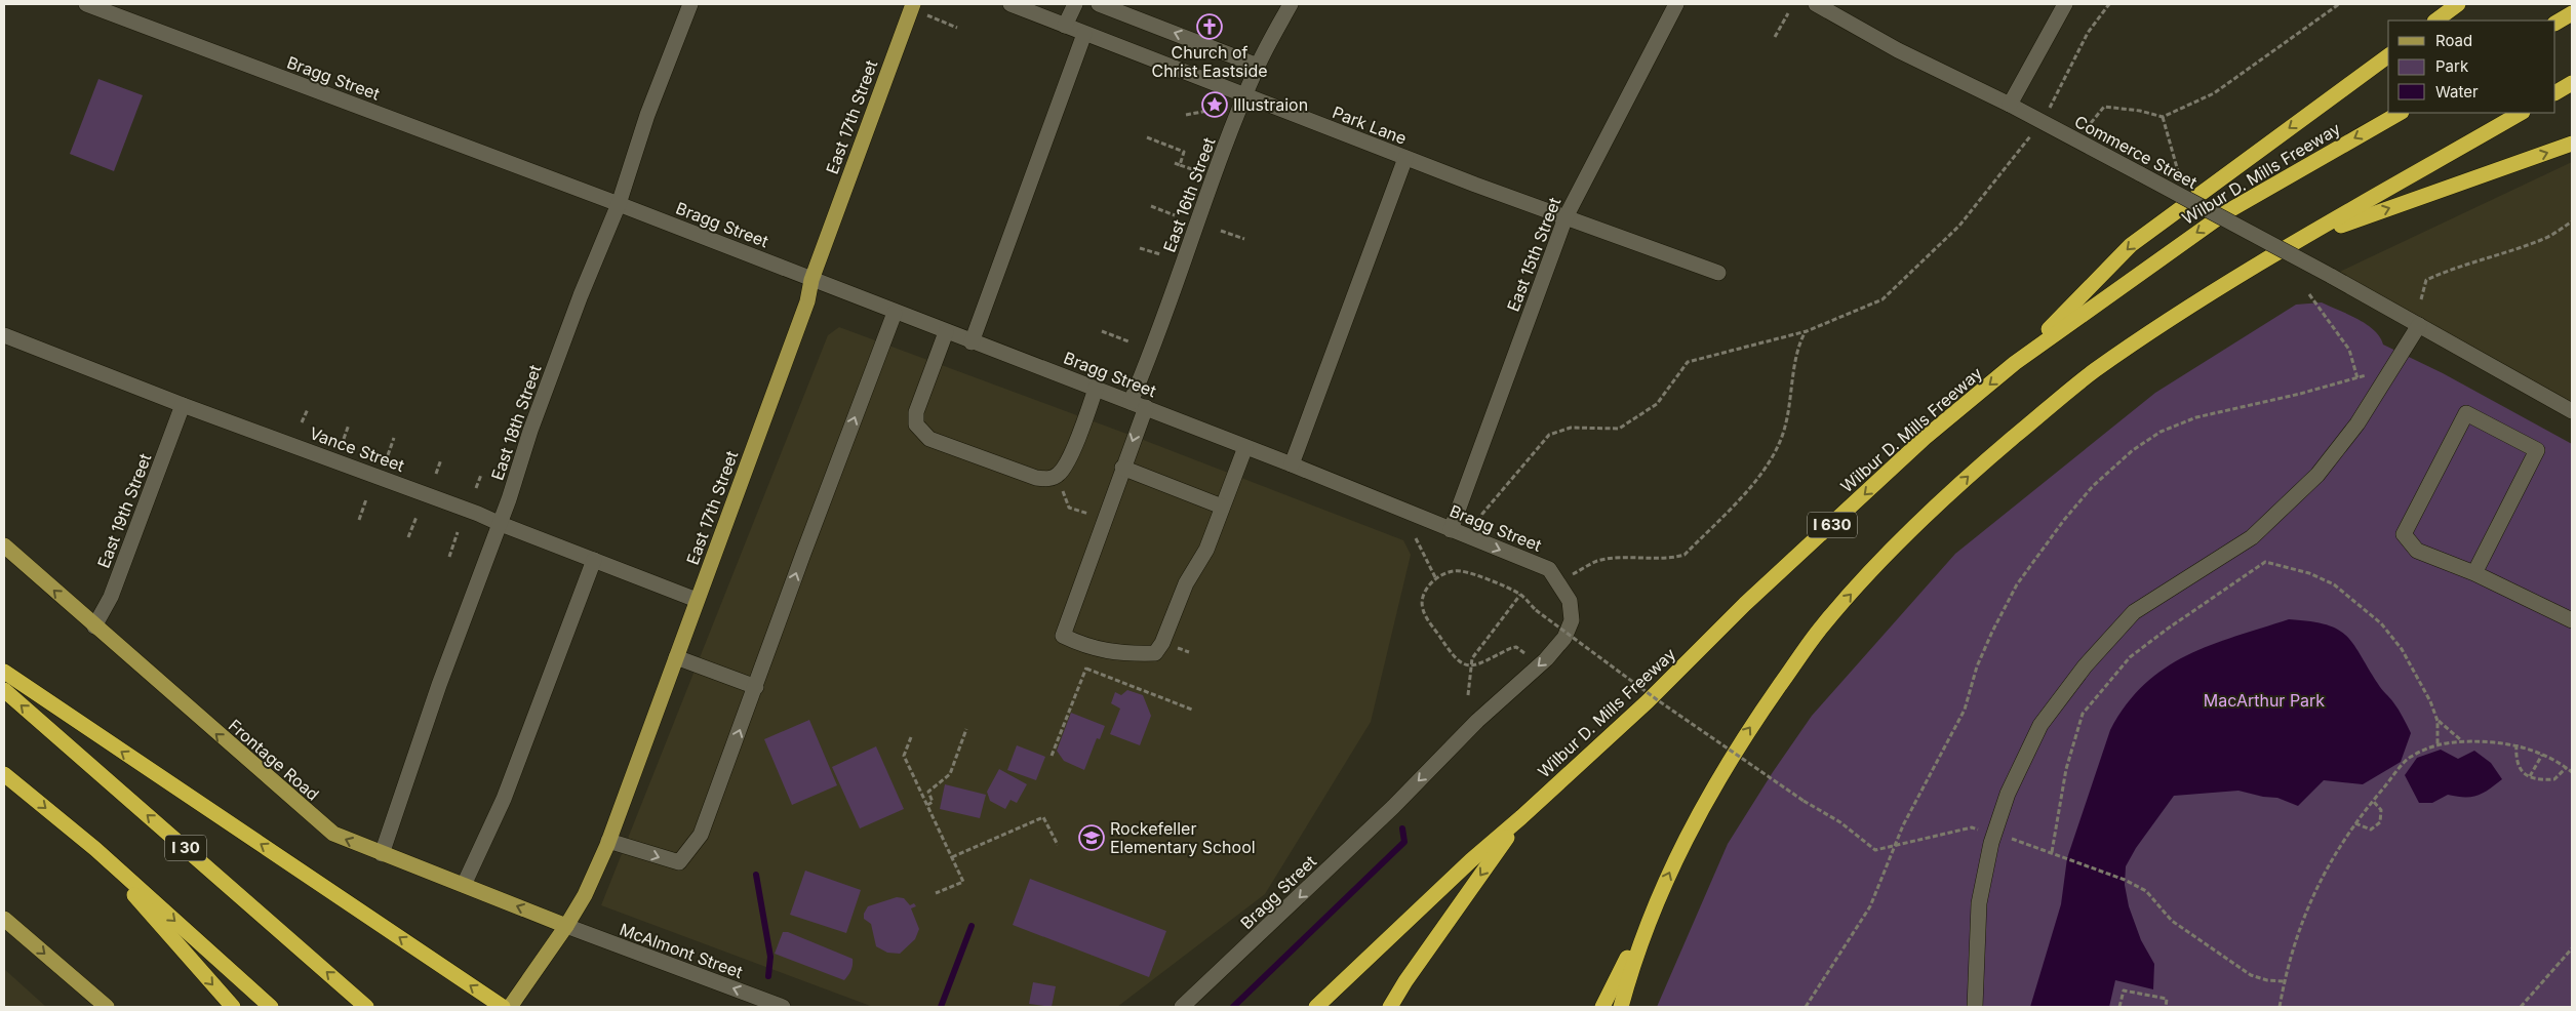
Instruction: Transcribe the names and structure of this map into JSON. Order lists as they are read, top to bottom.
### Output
{
  "streets": {
    "highway": ["Wilbur D. Mills Freeway", "I 630", "I 30"],
    "main road": ["East 17th Street", "Frontage Road"],
    "street": [
      "Bragg Street",
      "Park Lane",
      "Commerce Street",
      "East 16th Street",
      "East 15th Street",
      "East 18th Street",
      "Vance Street",
      "East 19th Street",
      "McAlmont Street"
    ]
  },
  "crossings": [
    ["Bragg Street", "East 17th Street"],
    ["Bragg Street", "East 16th Street"],
    ["Bragg Street", "East 15th Street"],
    ["Bragg Street", "East 18th Street"],
    ["East 17th Street", "Vance Street"],
    ["East 17th Street", "Frontage Road"],
    ["East 17th Street", "McAlmont Street"],
    ["Park Lane", "East 16th Street"],
    ["Park Lane", "East 15th Street"],
    ["East 18th Street", "Vance Street"],
    ["East 18th Street", "Frontage Road"],
    ["Vance Street", "East 19th Street"],
    ["East 19th Street", "Frontage Road"],
    ["Frontage Road", "McAlmont Street"]
  ],
  "one_way": ["Frontage Road", "McAlmont Street"],
  "parks": ["MacArthur Park"],
  "places": {
    "church": ["Church of Christ Eastside"],
    "place": ["Illustraion"],
    "school or university": ["Rockefeller Elementary School"]
  },
  "legend": ["Road", "Park", "Water"]
}
